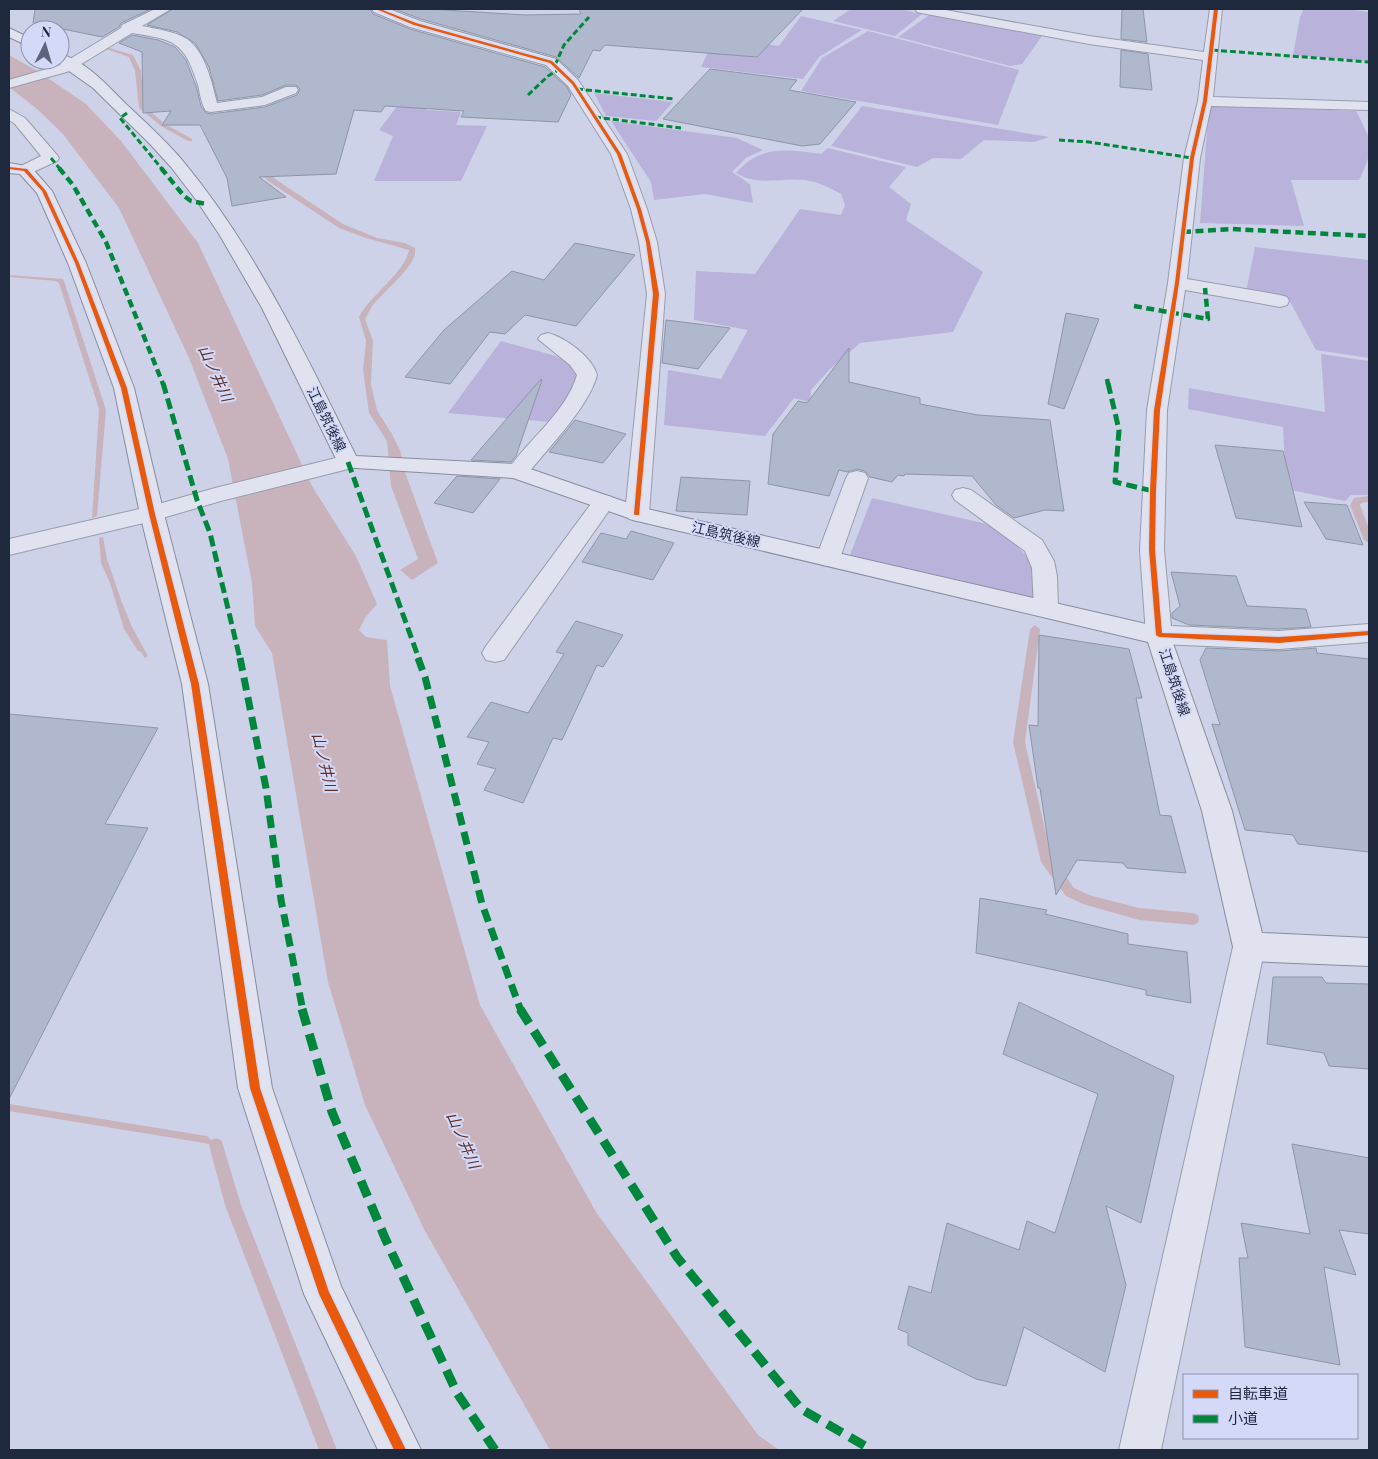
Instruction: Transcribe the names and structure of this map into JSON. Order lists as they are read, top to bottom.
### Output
{
  "streets": {
    "street": ["江島筑後線"]
  },
  "water": ["山ノ井川"],
  "legend": ["自転車道", "小道"],
  "north": "top"
}
